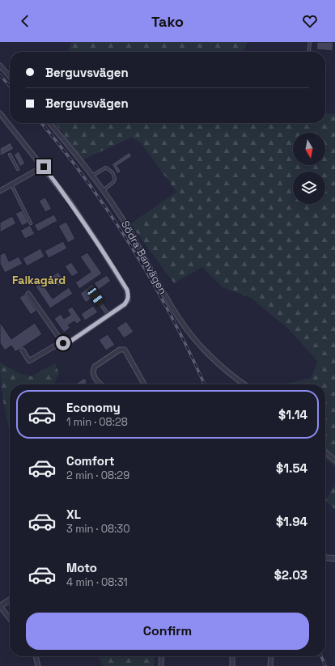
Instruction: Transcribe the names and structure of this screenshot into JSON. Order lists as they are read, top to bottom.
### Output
{
  "streets": {
    "street": ["Södra Banvägen"]
  },
  "districts": ["Falkagård"],
  "north": "bottom",
  "page": {
    "header": "Tako",
    "banner": ["Berguvsvägen", "Berguvsvägen"],
    "list": [
      {
        "name": "Economy",
        "note": "1 min · 08:28",
        "value": "$1.14"
      },
      {
        "name": "Comfort",
        "note": "2 min · 08:29",
        "value": "$1.54"
      },
      {
        "name": "XL",
        "note": "3 min · 08:30",
        "value": "$1.94"
      },
      {
        "name": "Moto",
        "note": "4 min · 08:31",
        "value": "$2.03"
      }
    ],
    "buttons": "Confirm"
  }
}
